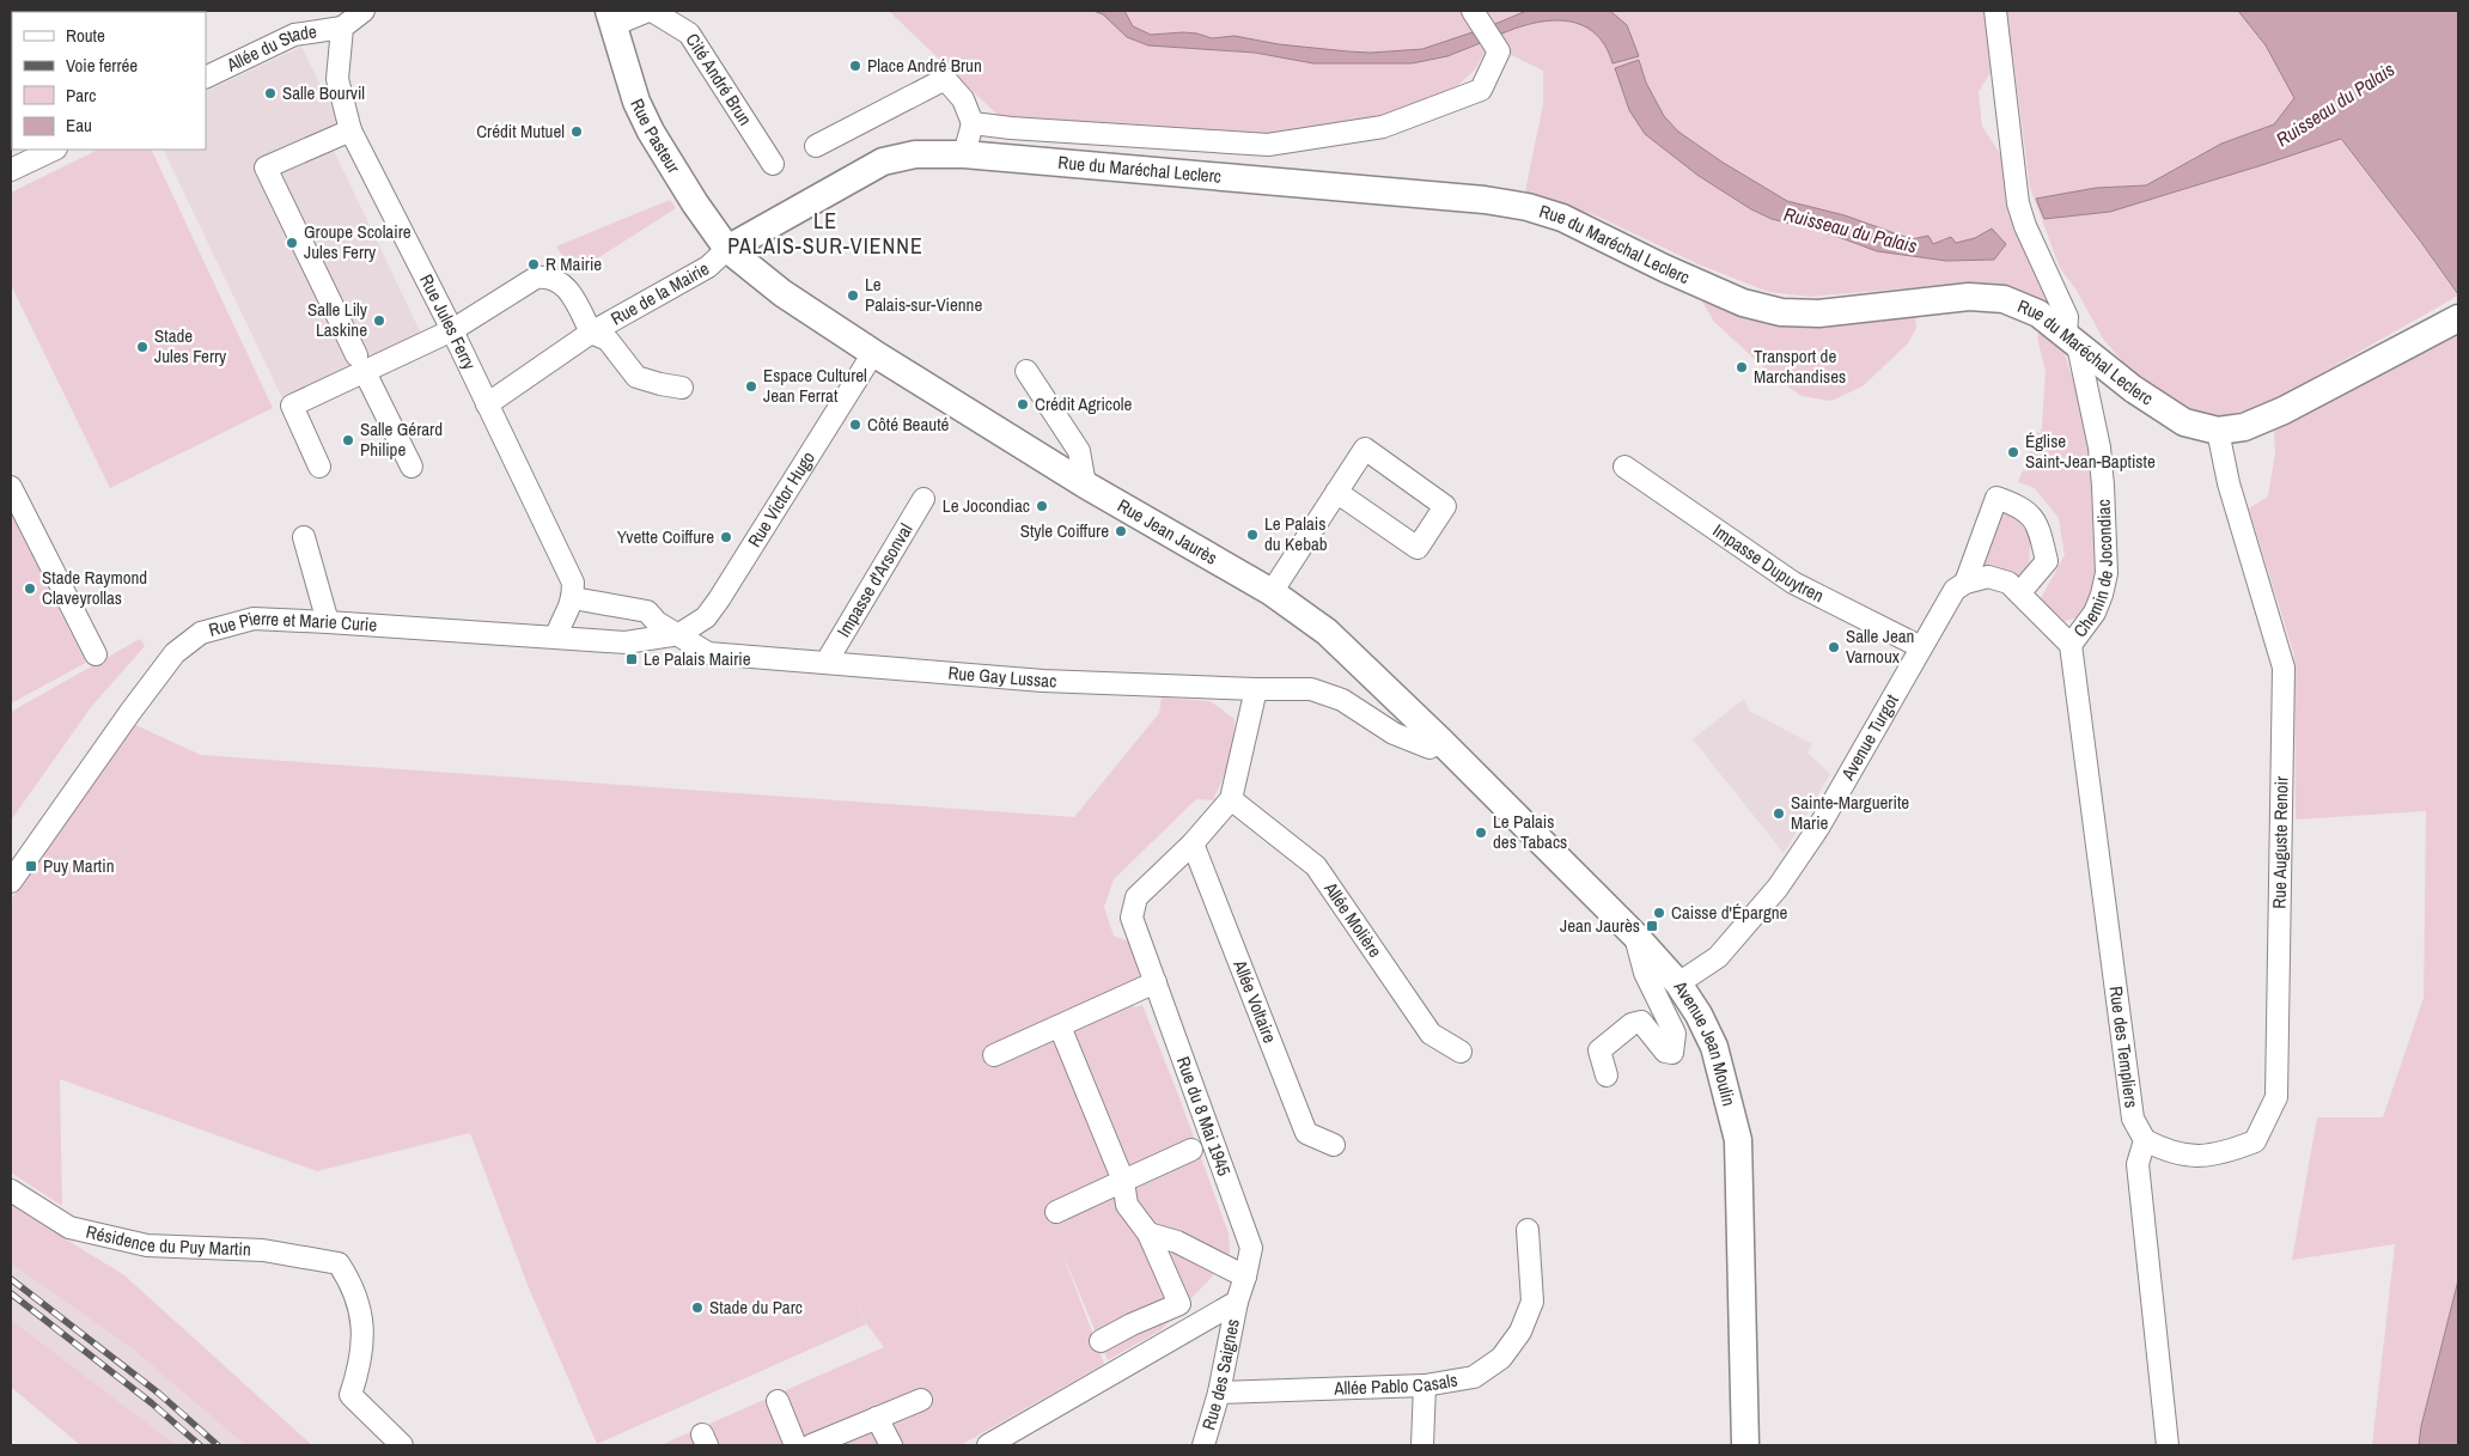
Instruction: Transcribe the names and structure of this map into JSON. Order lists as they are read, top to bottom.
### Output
{
  "streets": {
    "main road": [
      "Rue Pasteur",
      "Rue du Maréchal Leclerc",
      "Rue Jean Jaurès",
      "Avenue Jean Moulin"
    ],
    "street": [
      "Allée du Stade",
      "Cité André Brun",
      "Rue de la Mairie",
      "Rue Jules Ferry",
      "Rue Victor Hugo",
      "Impasse Dupuytren",
      "Chemin de Jocondiac",
      "Impasse d'Arsonval",
      "Rue Pierre et Marie Curie",
      "Rue Gay Lussac",
      "Avenue Turgot",
      "Rue Auguste Renoir",
      "Allée Molière",
      "Allée Voltaire",
      "Rue des Templiers",
      "Rue du 8 Mai 1945",
      "Résidence du Puy Martin",
      "Rue des Saignes",
      "Allée Pablo Casals"
    ]
  },
  "crossings": [
    ["Allée du Stade", "Rue Jules Ferry"],
    ["Rue Pasteur", "Rue du Maréchal Leclerc"],
    ["Rue Pasteur", "Rue de la Mairie"],
    ["Rue Pasteur", "Rue Victor Hugo"],
    ["Rue Pasteur", "Rue Jean Jaurès"],
    ["Rue du Maréchal Leclerc", "Rue de la Mairie"],
    ["Rue du Maréchal Leclerc", "Chemin de Jocondiac"],
    ["Rue du Maréchal Leclerc", "Rue Auguste Renoir"],
    ["Rue de la Mairie", "Rue Jules Ferry"],
    ["Rue Jules Ferry", "Rue Gay Lussac"],
    ["Rue Victor Hugo", "Rue Jean Jaurès"],
    ["Rue Victor Hugo", "Rue Gay Lussac"],
    ["Rue Jean Jaurès", "Rue Gay Lussac"],
    ["Rue Jean Jaurès", "Avenue Jean Moulin"],
    ["Impasse Dupuytren", "Avenue Turgot"],
    ["Chemin de Jocondiac", "Rue des Templiers"],
    ["Impasse d'Arsonval", "Rue Gay Lussac"],
    ["Rue Gay Lussac", "Avenue Jean Moulin"],
    ["Rue Gay Lussac", "Rue du 8 Mai 1945"],
    ["Avenue Turgot", "Avenue Jean Moulin"],
    ["Rue Auguste Renoir", "Rue des Templiers"],
    ["Allée Molière", "Rue du 8 Mai 1945"],
    ["Allée Voltaire", "Rue du 8 Mai 1945"],
    ["Rue du 8 Mai 1945", "Rue des Saignes"],
    ["Rue des Saignes", "Allée Pablo Casals"]
  ],
  "districts": ["LE PALAIS-SUR-VIENNE"],
  "water": ["Ruisseau du Palais"],
  "places": {
    "other": [
      "Place André Brun",
      "Salle Bourvil",
      "Crédit Mutuel",
      "Groupe Scolaire Jules Ferry",
      "R Mairie",
      "Le Palais-sur-Vienne",
      "Salle Lily Laskine",
      "Stade Jules Ferry",
      "Transport de Marchandises",
      "Espace Culturel Jean Ferrat",
      "Crédit Agricole",
      "Côté Beauté",
      "Salle Gérard Philipe",
      "Église Saint-Jean-Baptiste",
      "Le Jocondiac",
      "Style Coiffure",
      "Le Palais du Kebab",
      "Yvette Coiffure",
      "Stade Raymond Claveyrollas",
      "Salle Jean Varnoux",
      "Sainte-Marguerite Marie",
      "Le Palais des Tabacs",
      "Caisse d'Épargne",
      "Stade du Parc"
    ],
    "transit": ["Le Palais Mairie", "Puy Martin", "Jean Jaurès"]
  },
  "legend": [
    "Route",
    "Voie ferrée",
    "Parc",
    "Eau"
  ]
}
